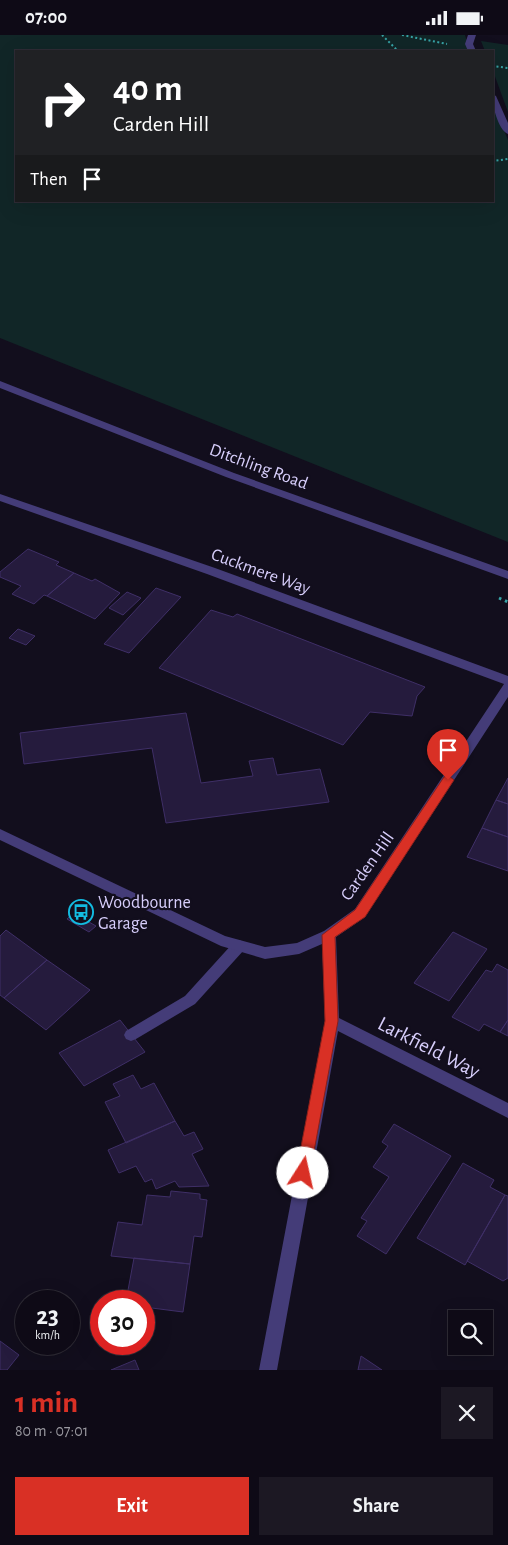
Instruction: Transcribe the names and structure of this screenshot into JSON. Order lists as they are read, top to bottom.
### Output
{
  "streets": {
    "street": [
      "Ditchling Road",
      "Cuckmere Way",
      "Carden Hill",
      "Larkfield Way"
    ]
  },
  "places": {
    "bus stop": ["Woodbourne Garage"]
  },
  "page": {
    "status": "07:00",
    "turn": ["40 m", "Carden Hill"],
    "then": "Then",
    "speed": "23 km/h",
    "limit": "30",
    "heading": ["1 min", "80 m · 07:01"],
    "buttons": ["Exit", "Share"]
  }
}
